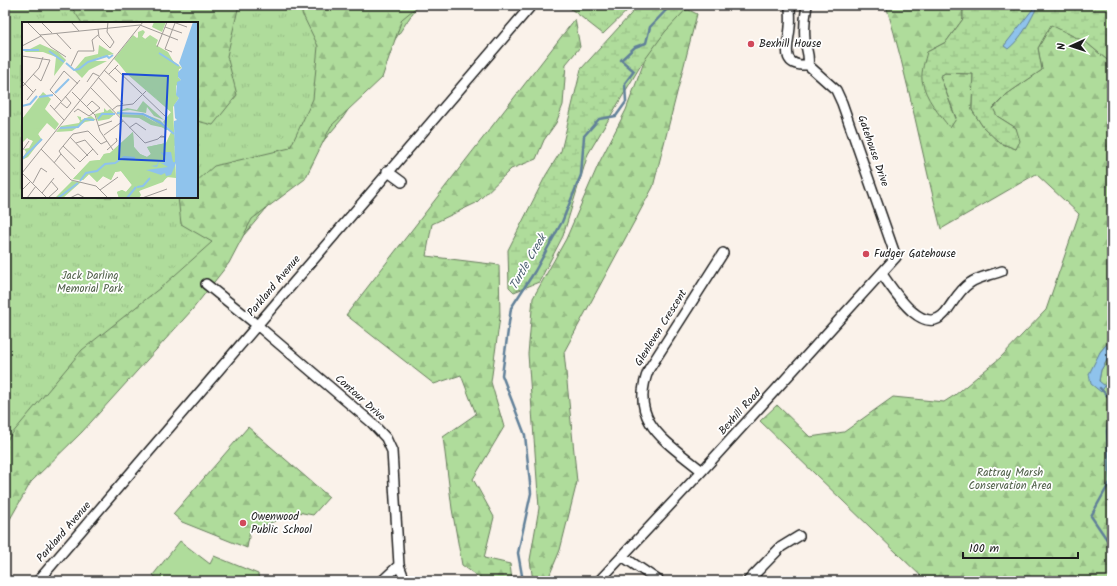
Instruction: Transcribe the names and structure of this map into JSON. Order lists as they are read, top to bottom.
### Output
{
  "streets": {
    "street": [
      "Gatehouse Drive",
      "Parkland Avenue",
      "Glenleven Crescent",
      "Contour Drive",
      "Bexhill Road"
    ]
  },
  "crossings": [
    ["Gatehouse Drive", "Bexhill Road"],
    ["Parkland Avenue", "Contour Drive"],
    ["Glenleven Crescent", "Bexhill Road"]
  ],
  "water": ["Turtle Creek"],
  "parks": ["Jack Darling Memorial Park", "Rattray Marsh Conservation Area"],
  "places": ["Bexhill House", "Fudger Gatehouse", "Owenwood Public School"],
  "scale_bar": "100 m",
  "north": "left"
}
